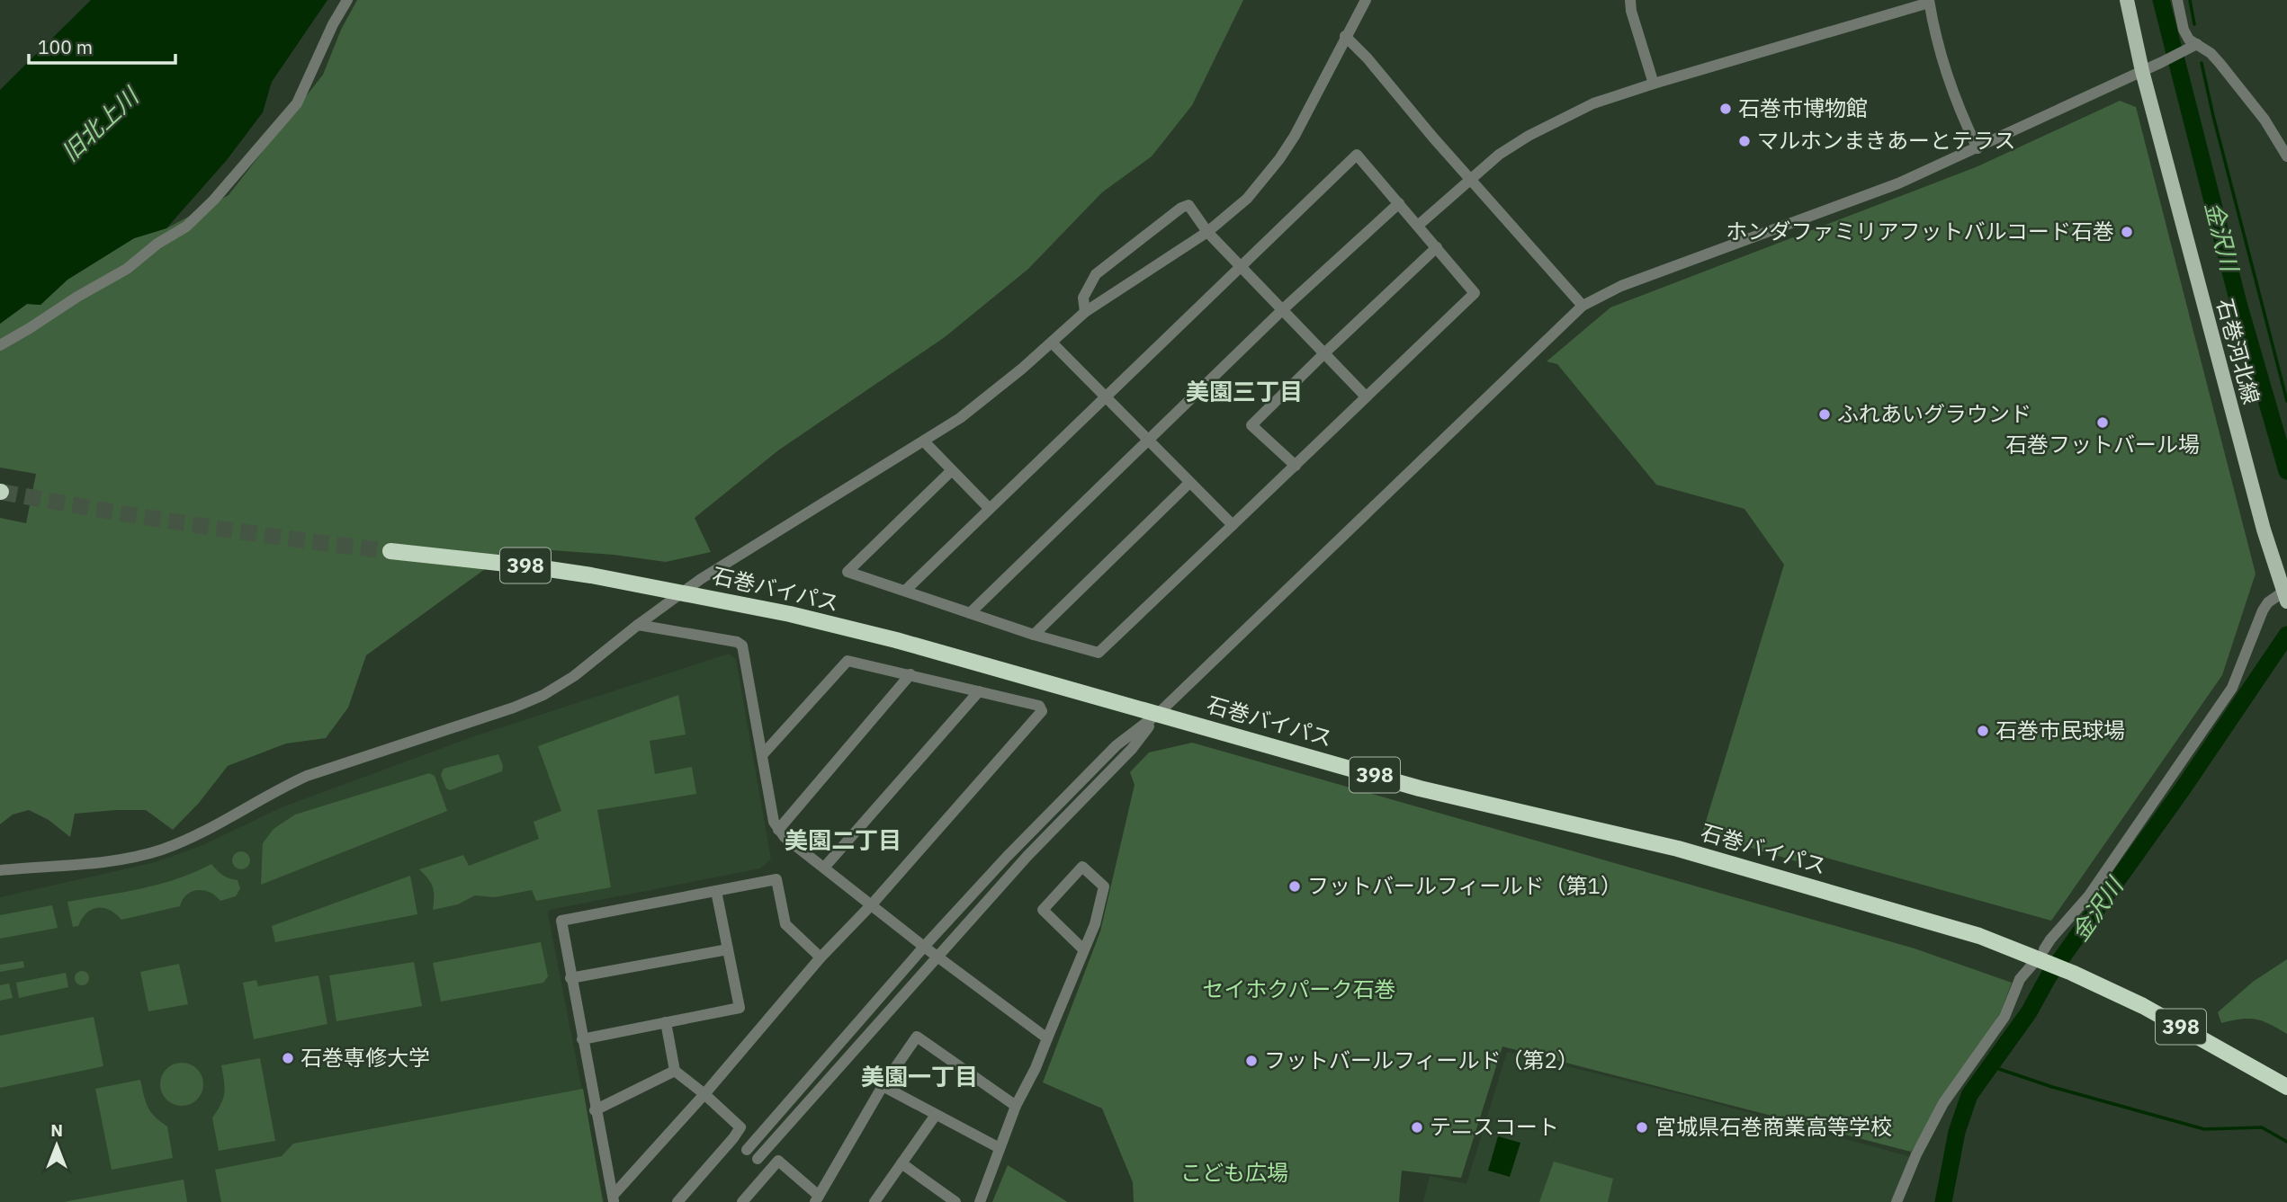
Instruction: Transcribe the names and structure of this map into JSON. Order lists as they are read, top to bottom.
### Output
{
  "streets": {
    "highway": ["398", "石巻バイパス"],
    "main road": ["石巻河北線"]
  },
  "districts": ["美園三丁目", "美園二丁目", "美園一丁目"],
  "water": ["旧北上川", "金沢川"],
  "parks": ["セイホクパーク石巻", "こども広場"],
  "places": [
    "石巻市博物館",
    "マルホンまきあーとテラス",
    "ホンダファミリアフットバルコード石巻",
    "ふれあいグラウンド",
    "石巻フットバール場",
    "石巻市民球場",
    "フットバールフィールド（第1）",
    "石巻専修大学",
    "フットバールフィールド（第2）",
    "テニスコート",
    "宮城県石巻商業高等学校"
  ],
  "scale_bar": "100 m",
  "north": "top"
}
